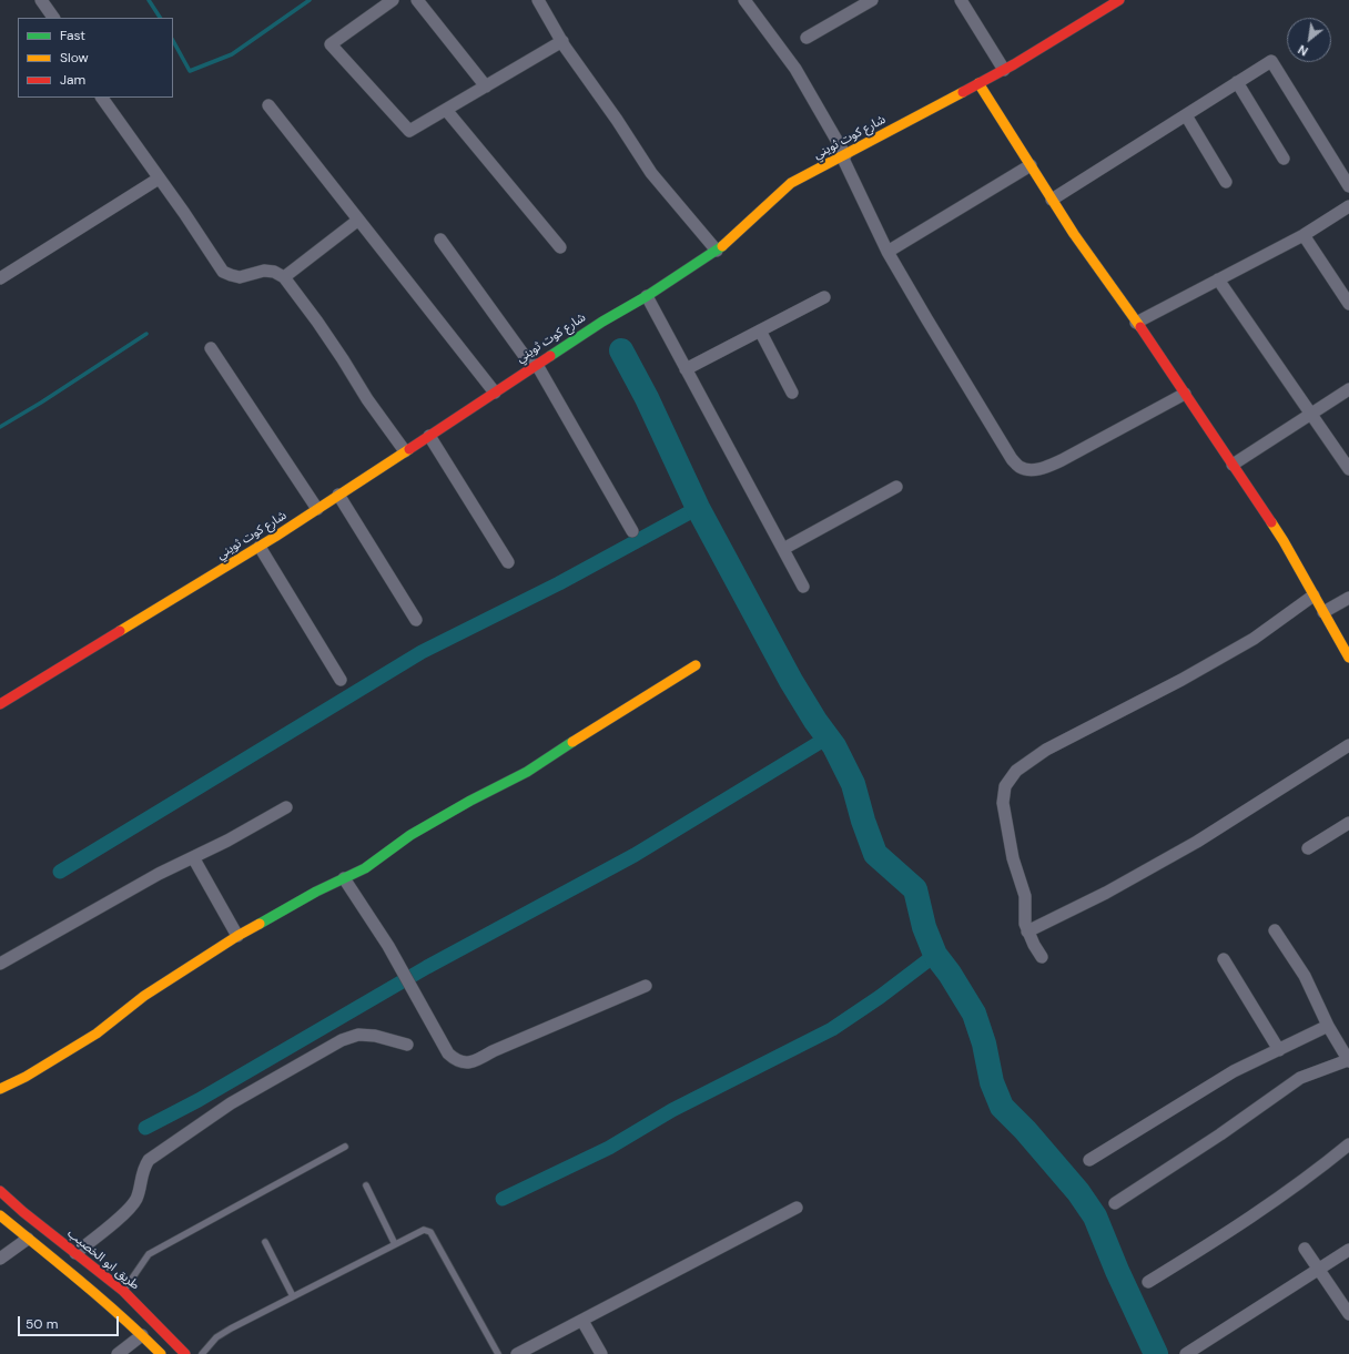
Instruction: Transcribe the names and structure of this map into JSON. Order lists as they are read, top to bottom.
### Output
{
  "streets": {
    "main road": ["شارع كوت ثويني", "طريق ابو الخصيب"]
  },
  "legend": ["Fast", "Slow", "Jam"],
  "scale_bar": "50 m",
  "north": "bottom left"
}
